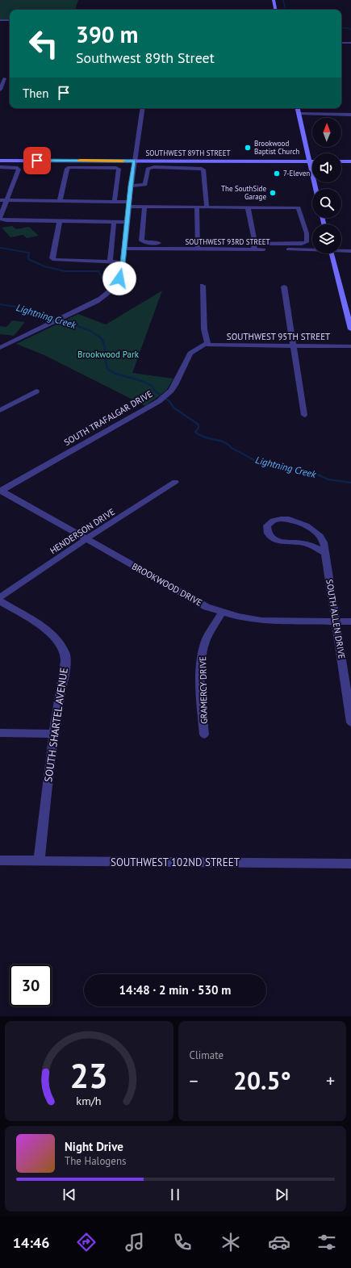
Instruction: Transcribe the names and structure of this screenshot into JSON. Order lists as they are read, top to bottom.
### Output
{
  "streets": {
    "main road": ["SOUTHWEST 89TH STREET"],
    "street": [
      "SOUTHWEST 93RD STREET",
      "SOUTHWEST 95TH STREET",
      "SOUTH TRAFALGAR DRIVE",
      "HENDERSON DRIVE",
      "BROOKWOOD DRIVE",
      "SOUTH ALLEN DRIVE",
      "GRAMERCY DRIVE",
      "SOUTH SHARTEL AVENUE",
      "SOUTHWEST 102ND STREET"
    ]
  },
  "crossings": [
    ["SOUTHWEST 95TH STREET", "SOUTH TRAFALGAR DRIVE"],
    ["SOUTH TRAFALGAR DRIVE", "BROOKWOOD DRIVE"],
    ["HENDERSON DRIVE", "BROOKWOOD DRIVE"],
    ["BROOKWOOD DRIVE", "SOUTH ALLEN DRIVE"],
    ["BROOKWOOD DRIVE", "GRAMERCY DRIVE"],
    ["SOUTH SHARTEL AVENUE", "SOUTHWEST 102ND STREET"]
  ],
  "water": ["Lightning Creek"],
  "parks": ["Brookwood Park"],
  "places": ["Brookwood Baptist Church", "7-Eleven", "The SouthSide Garage"],
  "north": "top",
  "page": {
    "turn": ["390 m", "Southwest 89th Street"],
    "then": "Then",
    "limit": "30",
    "trip": "14:48 · 2 min · 530 m",
    "tile": "Climate",
    "heat": ["−", "20.5°", "+"],
    "song": ["Night Drive", "The Halogens"],
    "tabs": "14:46",
    "gauge": ["23", "km/h"]
  }
}
